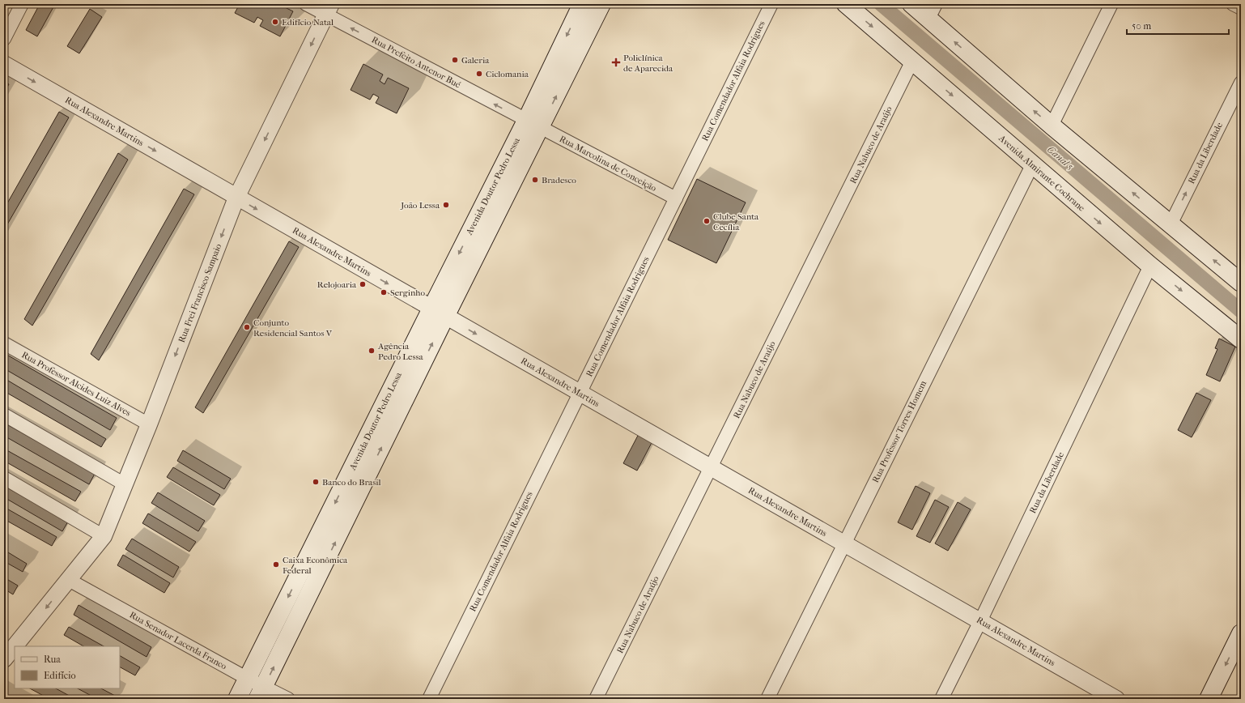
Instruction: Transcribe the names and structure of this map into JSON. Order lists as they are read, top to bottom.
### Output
{
  "streets": {
    "main road": ["Avenida Almirante Cochrane", "Avenida Doutor Pedro Lessa"],
    "street": [
      "Rua Prefeito Antenor Bué",
      "Rua Comendador Alfaia Rodrigues",
      "Rua Alexandre Martins",
      "Rua Nabuco de Araújo",
      "Rua da Liberdade",
      "Rua Marcolina de Conceição",
      "Rua Frei Francisco Sampaio",
      "Rua Professor Alcides Luiz Alves",
      "Rua Professor Torres Homem",
      "Rua Senador Lacerda Franco"
    ]
  },
  "crossings": [
    ["Rua Prefeito Antenor Bué", "Rua Marcolina de Conceição"],
    ["Rua Prefeito Antenor Bué", "Avenida Doutor Pedro Lessa"],
    ["Rua Prefeito Antenor Bué", "Rua Frei Francisco Sampaio"],
    ["Rua Comendador Alfaia Rodrigues", "Rua Alexandre Martins"],
    ["Rua Comendador Alfaia Rodrigues", "Rua Marcolina de Conceição"],
    ["Rua Alexandre Martins", "Rua Nabuco de Araújo"],
    ["Rua Alexandre Martins", "Rua da Liberdade"],
    ["Rua Alexandre Martins", "Avenida Doutor Pedro Lessa"],
    ["Rua Alexandre Martins", "Rua Frei Francisco Sampaio"],
    ["Rua Alexandre Martins", "Rua Professor Torres Homem"],
    ["Rua Nabuco de Araújo", "Avenida Almirante Cochrane"],
    ["Rua da Liberdade", "Avenida Almirante Cochrane"],
    ["Rua Marcolina de Conceição", "Avenida Doutor Pedro Lessa"],
    ["Avenida Almirante Cochrane", "Rua Professor Torres Homem"],
    ["Avenida Doutor Pedro Lessa", "Rua Senador Lacerda Franco"],
    ["Rua Frei Francisco Sampaio", "Rua Professor Alcides Luiz Alves"],
    ["Rua Frei Francisco Sampaio", "Rua Senador Lacerda Franco"]
  ],
  "one_way": ["Rua Prefeito Antenor Bué", "Rua Alexandre Martins", "Rua Frei Francisco Sampaio"],
  "water": ["Canal 5"],
  "places": {
    "other": [
      "Edifício Natal",
      "Galeria",
      "Ciclomania",
      "Bradesco",
      "João Lessa",
      "Clube Santa Cecília",
      "Relojoaria",
      "Serginho",
      "Conjunto Residencial Santos V",
      "Agência Pedro Lessa",
      "Banco do Brasil",
      "Caixa Econômica Federal"
    ],
    "health": ["Policlínica de Aparecida"]
  },
  "legend": ["Rua", "Edifício"],
  "scale_bar": "50 m"
}
